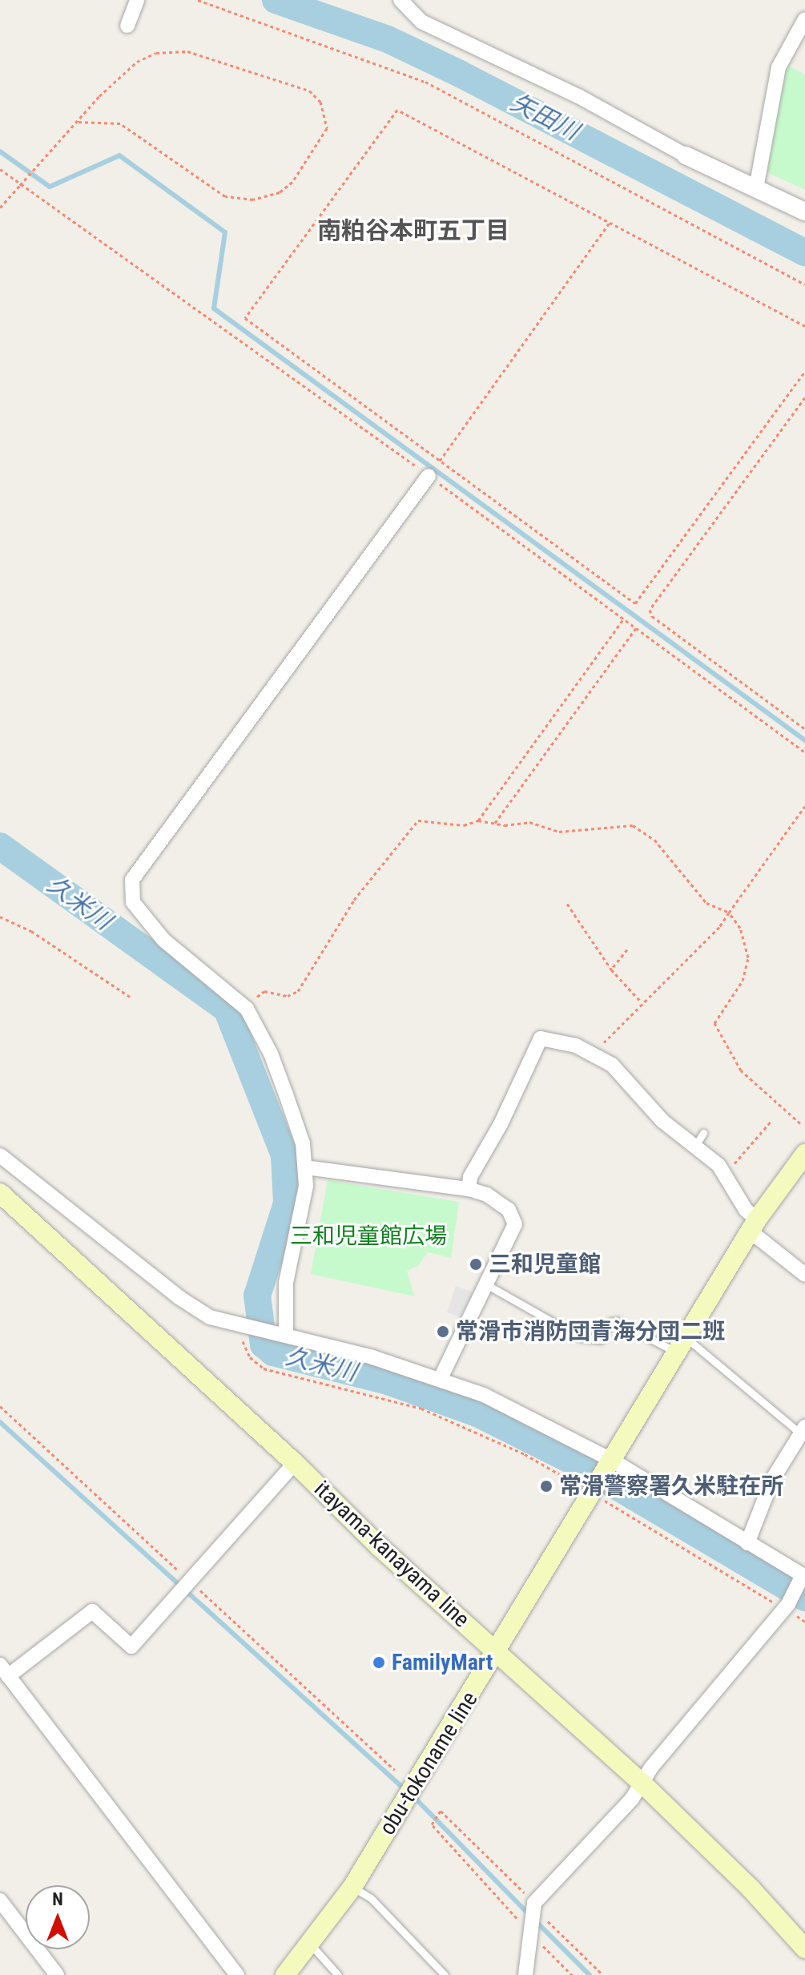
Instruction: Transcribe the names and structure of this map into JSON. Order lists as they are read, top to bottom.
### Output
{
  "streets": {
    "main road": ["itayama-kanayama line", "obu-tokoname line"]
  },
  "crossings": [
    ["itayama-kanayama line", "obu-tokoname line"]
  ],
  "districts": ["南粕谷本町五丁目"],
  "water": ["矢田川", "久米川"],
  "parks": ["三和児童館広場"],
  "places": [
    "三和児童館",
    "常滑市消防団青海分団二班",
    "常滑警察署久米駐在所",
    "FamilyMart"
  ],
  "north": "top"
}
